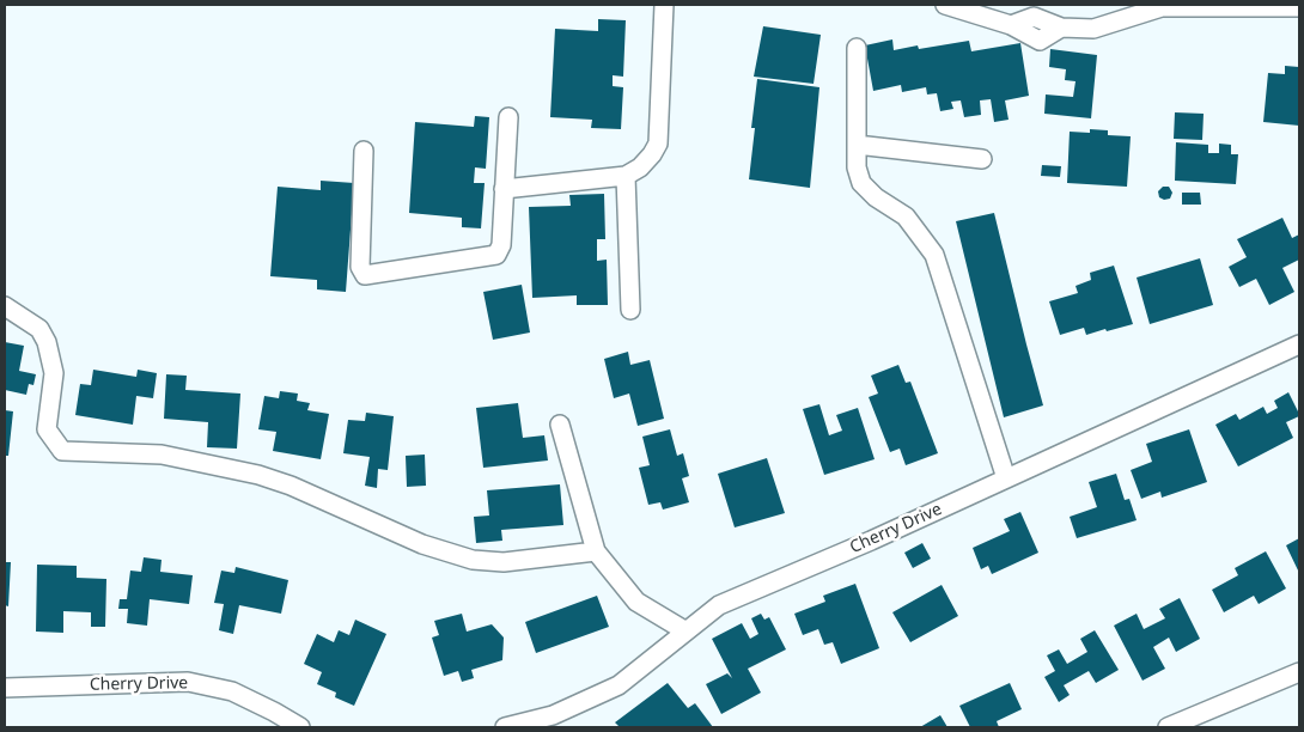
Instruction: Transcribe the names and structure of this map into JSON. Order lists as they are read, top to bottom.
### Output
{
  "streets": {
    "street": ["Cherry Drive"]
  }
}
